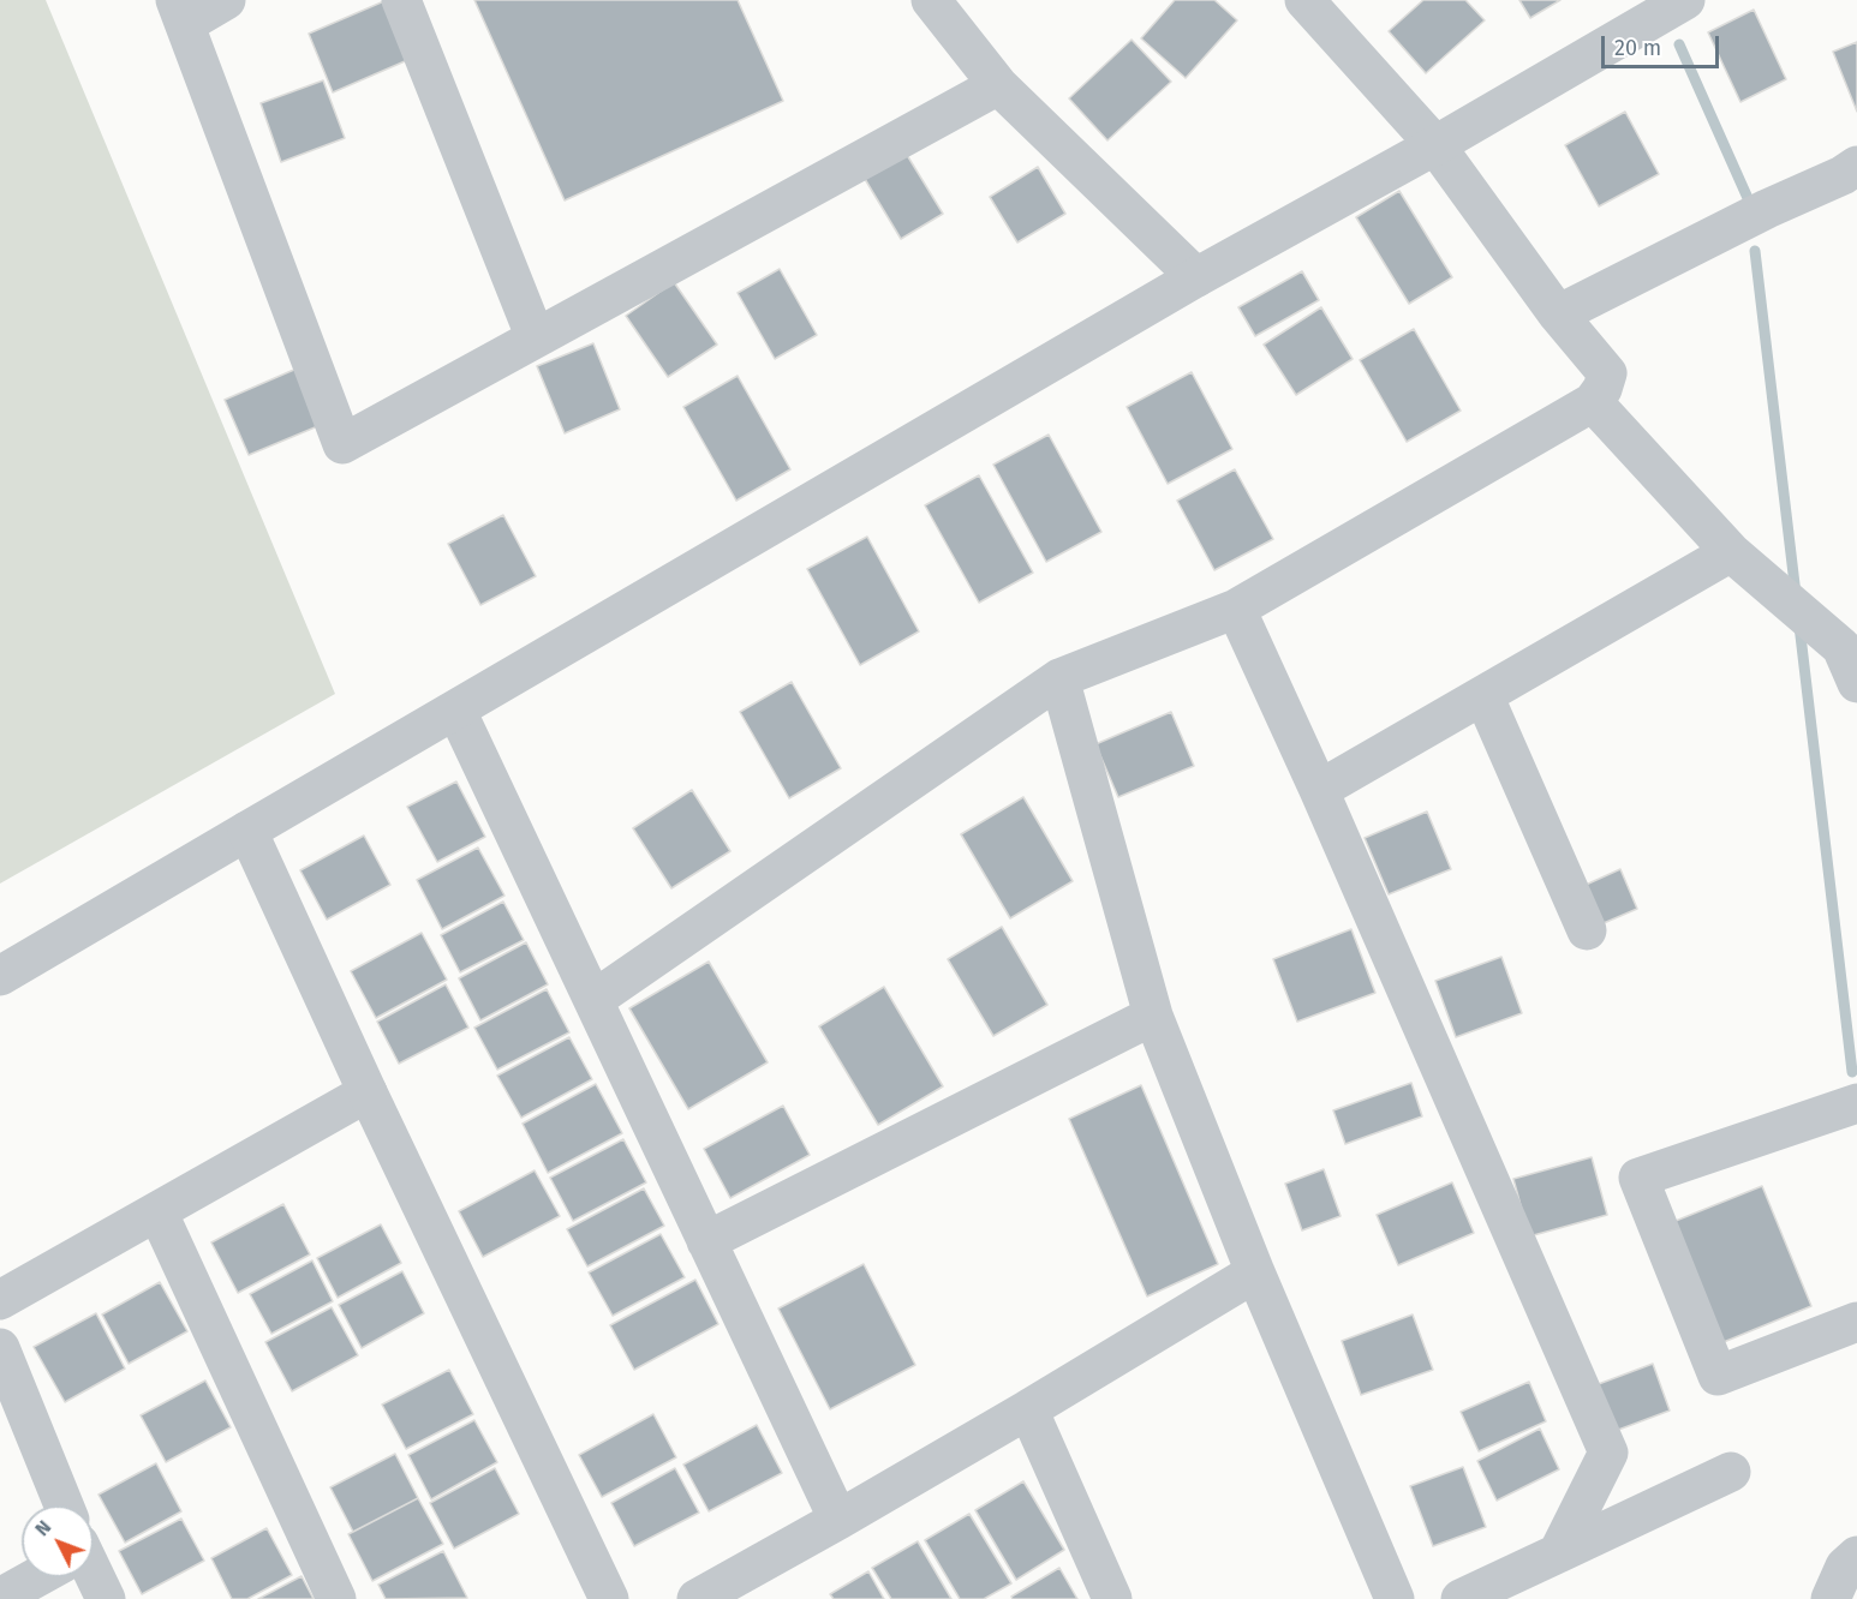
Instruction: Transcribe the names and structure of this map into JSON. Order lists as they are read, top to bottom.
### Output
{
  "scale_bar": "20 m",
  "north": "top left"
}
